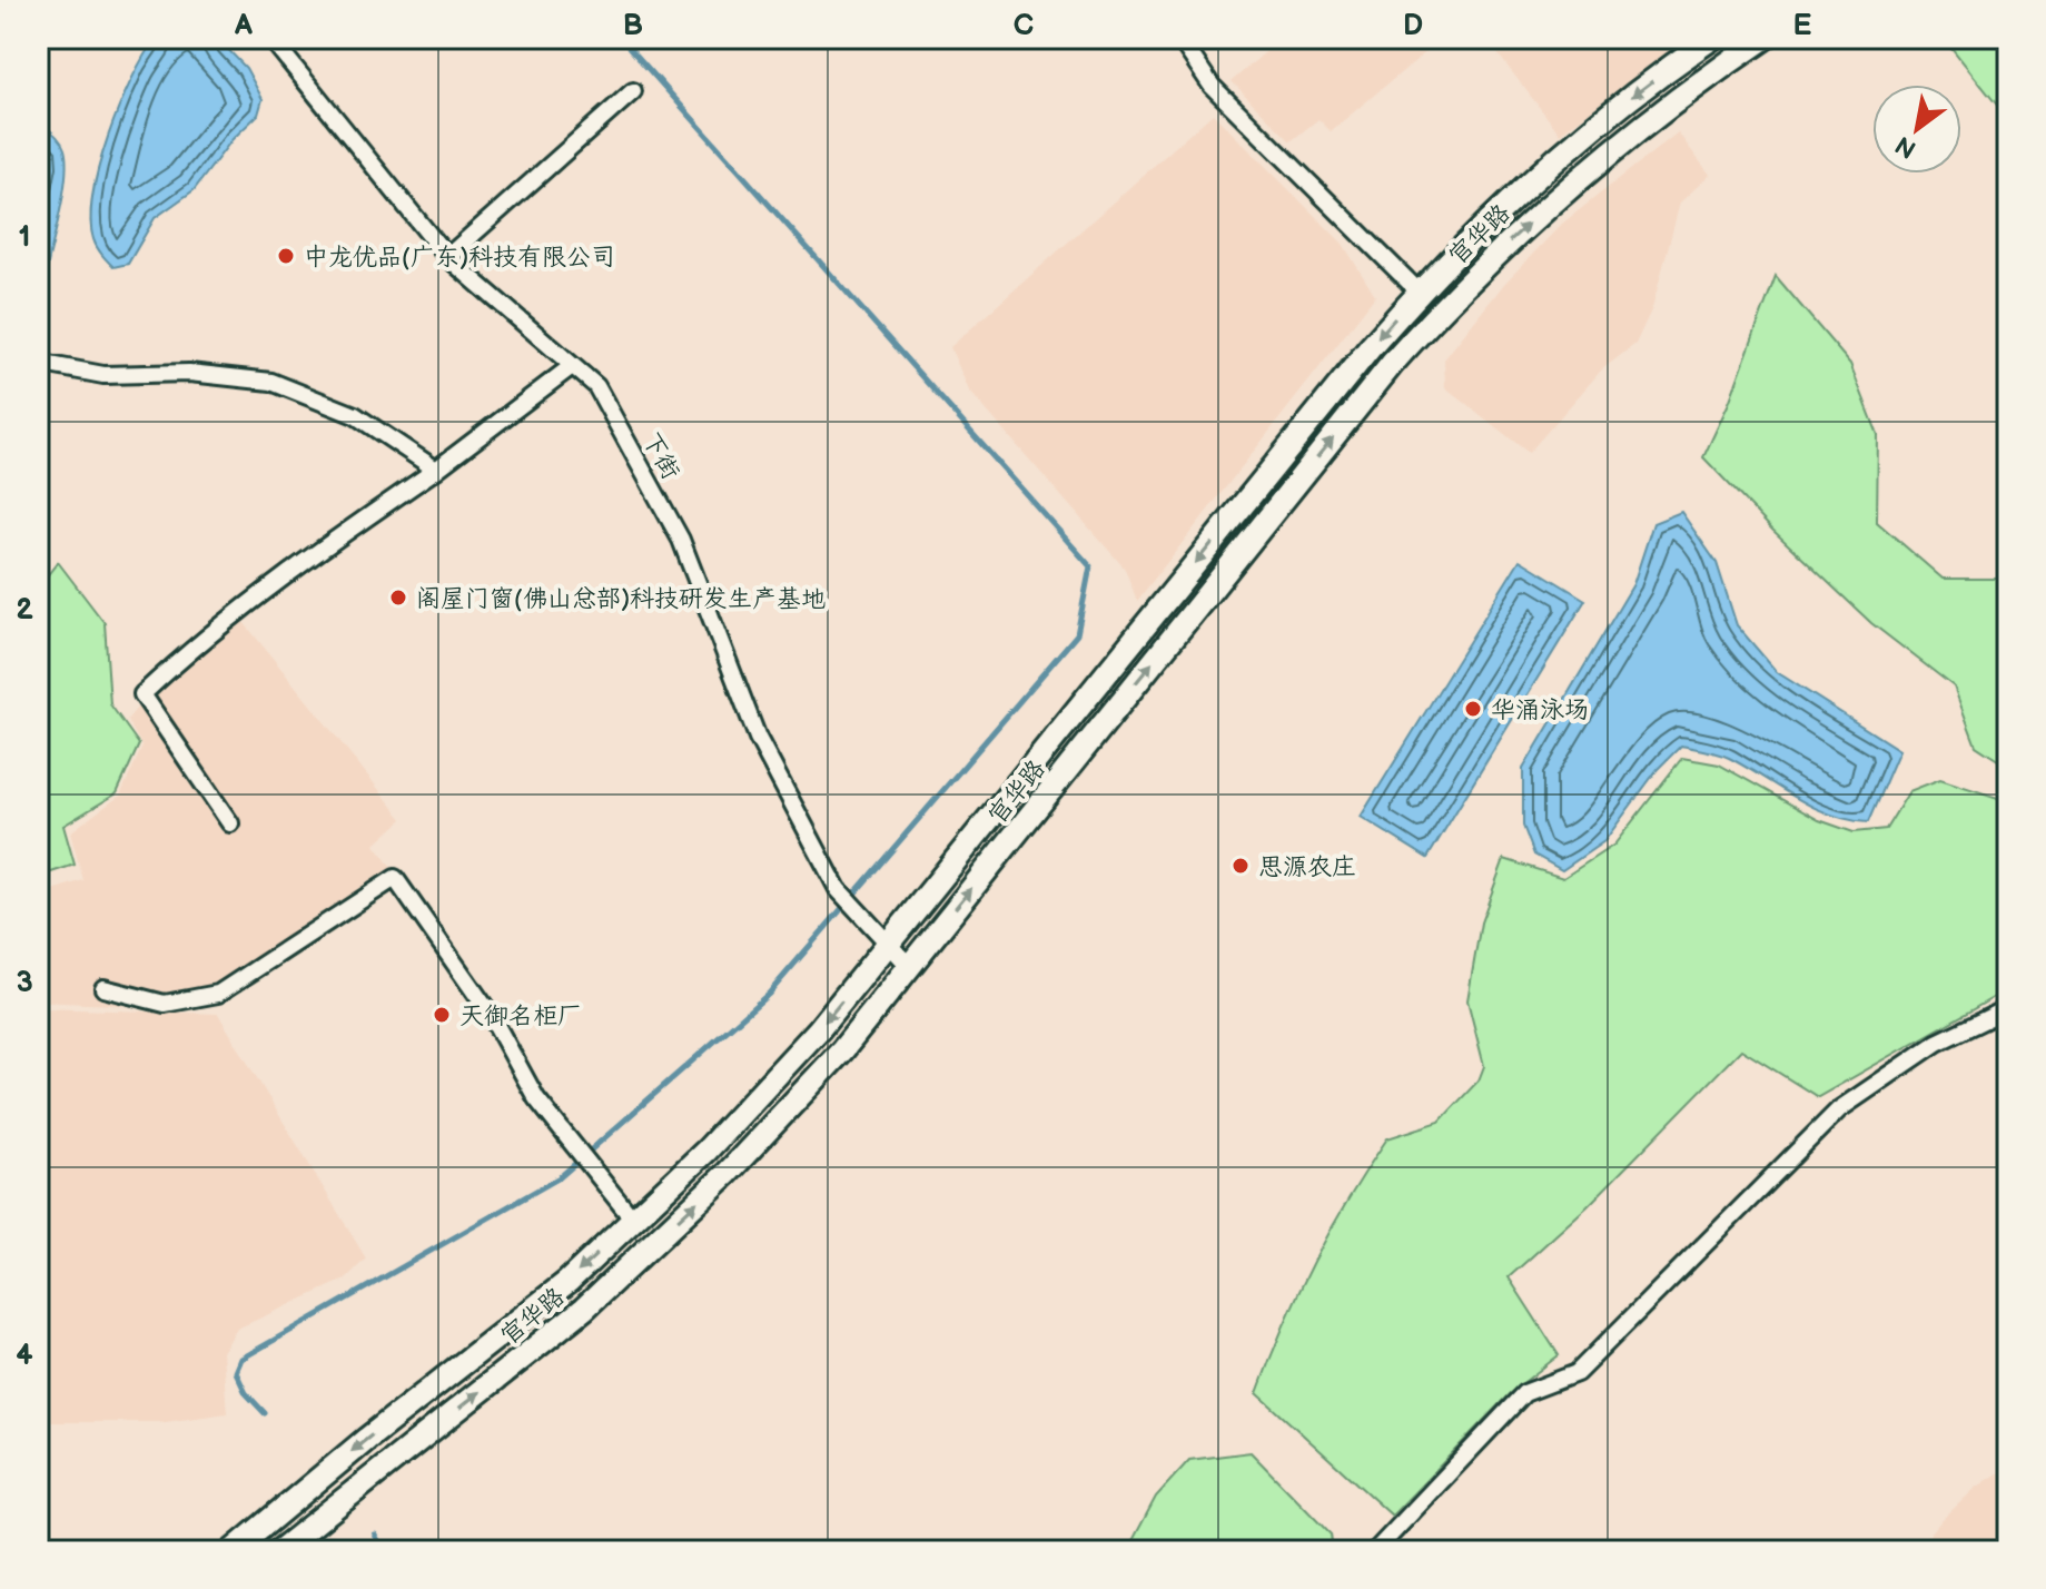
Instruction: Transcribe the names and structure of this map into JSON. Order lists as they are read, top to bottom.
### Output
{
  "streets": {
    "main road": ["官华路"],
    "street": ["下街"]
  },
  "crossings": [
    ["官华路", "下街"]
  ],
  "places": [
    "中龙优品(广东)科技有限公司",
    "阁屋门窗(佛山总部)科技研发生产基地",
    "华涌泳场",
    "思源农庄",
    "天御名柜厂"
  ],
  "north": "bottom left",
  "grid": {
    "columns": [
      "A",
      "B",
      "C",
      "D",
      "E"
    ],
    "rows": [
      "1",
      "2",
      "3",
      "4"
    ]
  }
}
